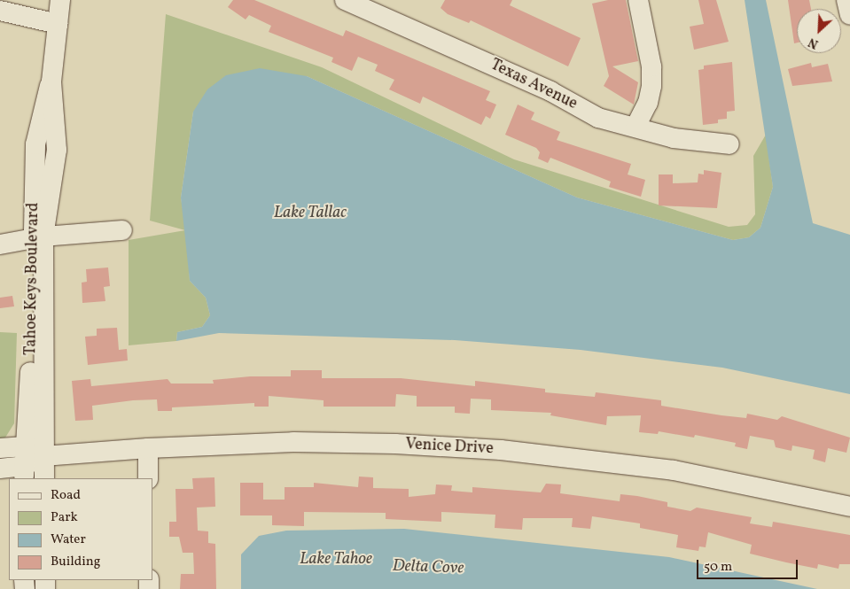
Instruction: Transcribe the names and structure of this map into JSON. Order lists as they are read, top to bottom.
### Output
{
  "streets": {
    "street": ["Texas Avenue", "Tahoe Keys Boulevard", "Venice Drive"]
  },
  "crossings": [
    ["Tahoe Keys Boulevard", "Venice Drive"]
  ],
  "water": ["Lake Tallac", "Lake Tahoe", "Delta Cove"],
  "legend": [
    "Road",
    "Park",
    "Water",
    "Building"
  ],
  "scale_bar": "50 m",
  "north": "bottom left"
}
